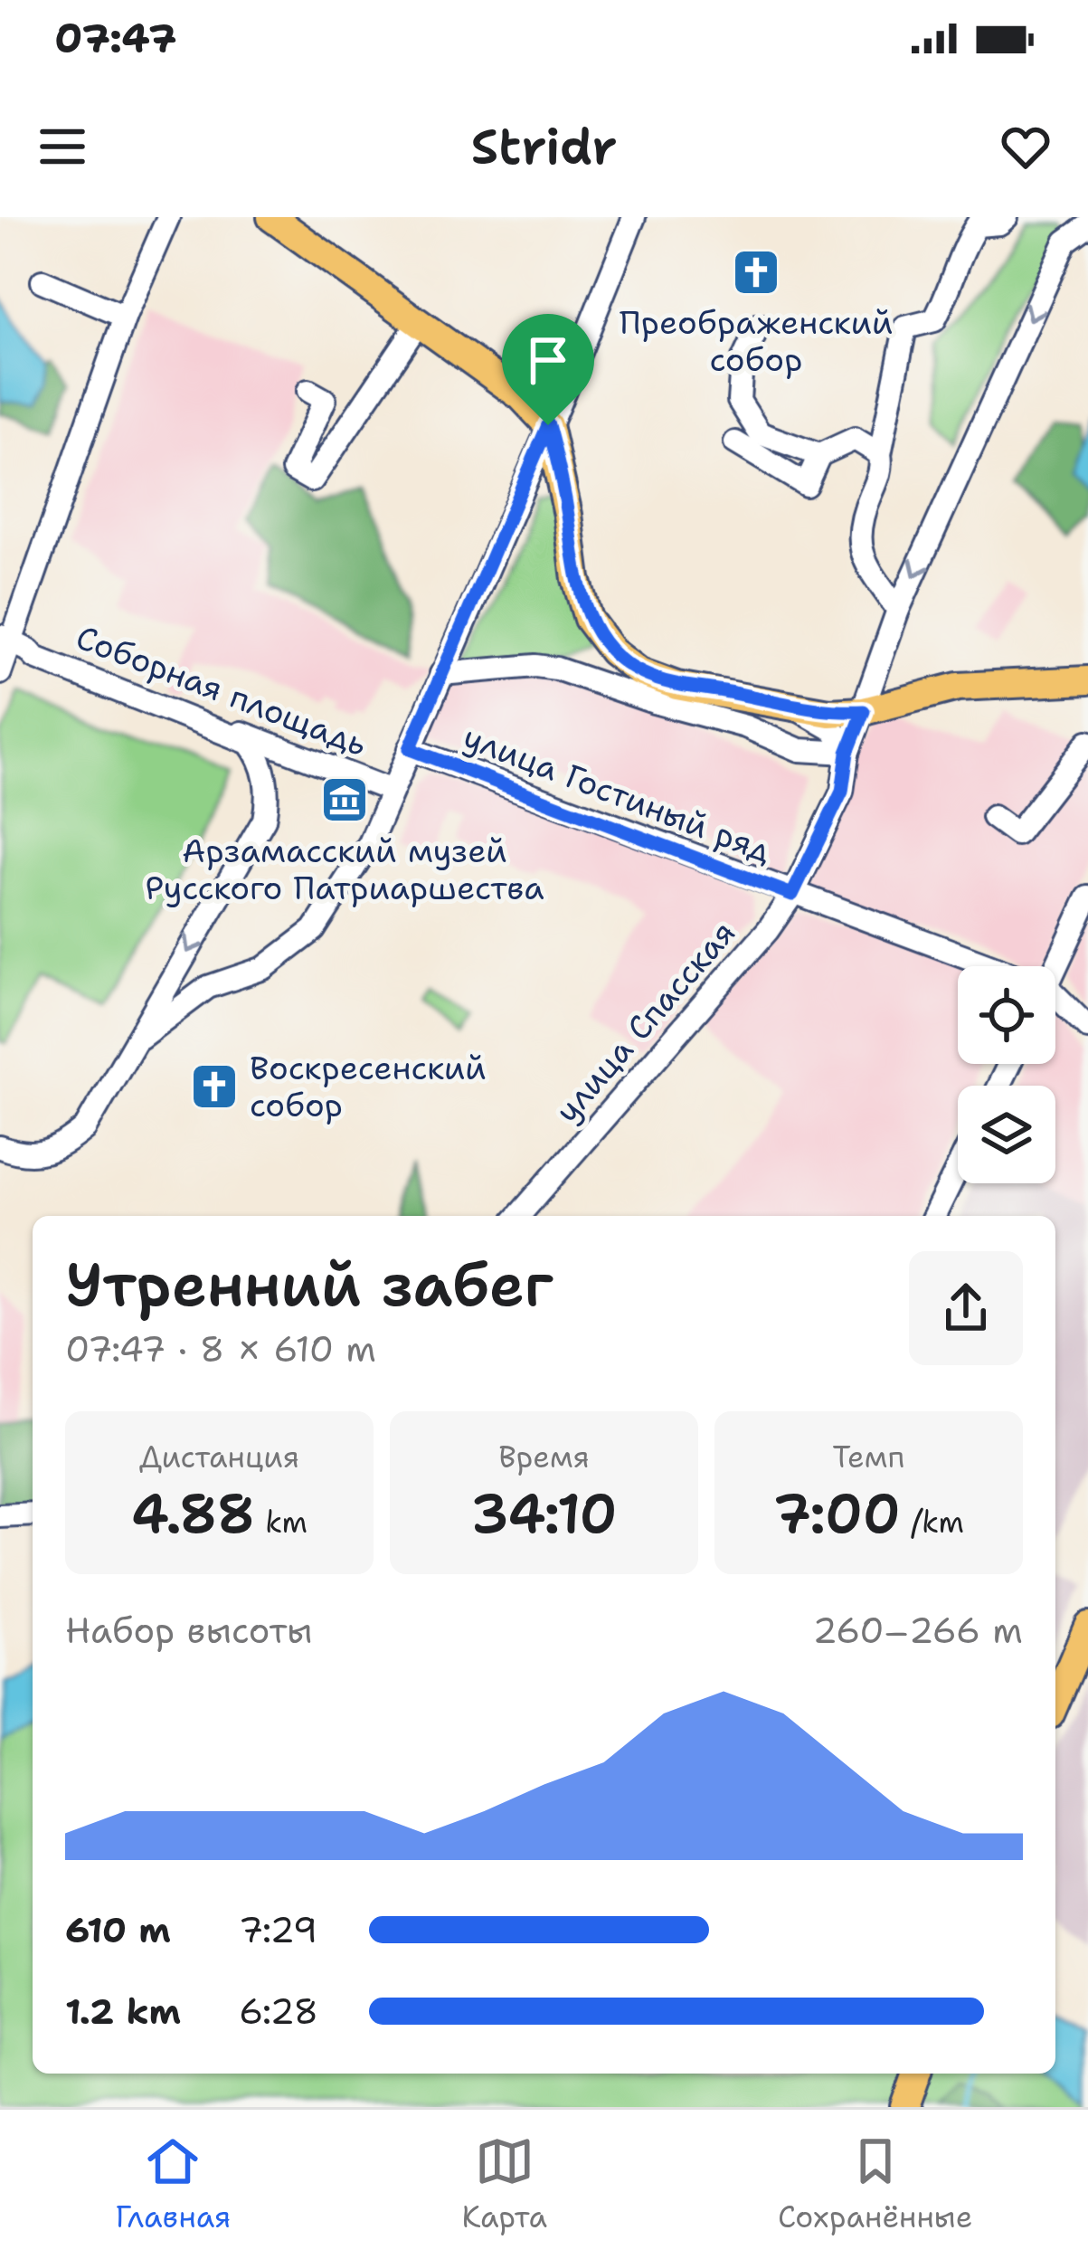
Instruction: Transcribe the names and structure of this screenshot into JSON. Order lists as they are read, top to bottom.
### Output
{
  "streets": {
    "street": ["Соборная площадь", "улица Гостиный ряд", "улица Спасская"]
  },
  "crossings": [
    ["Соборная площадь", "улица Гостиный ряд"],
    ["улица Гостиный ряд", "улица Спасская"]
  ],
  "places": {
    "church": ["Преображенский собор", "Воскресенский собор"],
    "museum": ["Арзамасский музей Русского Патриаршества"]
  },
  "page": {
    "status": "07:47",
    "header": "Stridr",
    "heading": ["Утренний забег", "07:47 · 8 × 610 m"],
    "stats": [
      ["Дистанция", "4.88 km"],
      ["Время", "34:10"],
      ["Темп", "7:00 /km"]
    ],
    "chart": ["Набор высоты", "260–266 m"],
    "list": [
      {
        "name": "610 m",
        "note": "7:29"
      },
      {
        "name": "1.2 km",
        "note": "6:28"
      }
    ],
    "tabs": ["Главная", "Карта", "Сохранённые"]
  }
}
